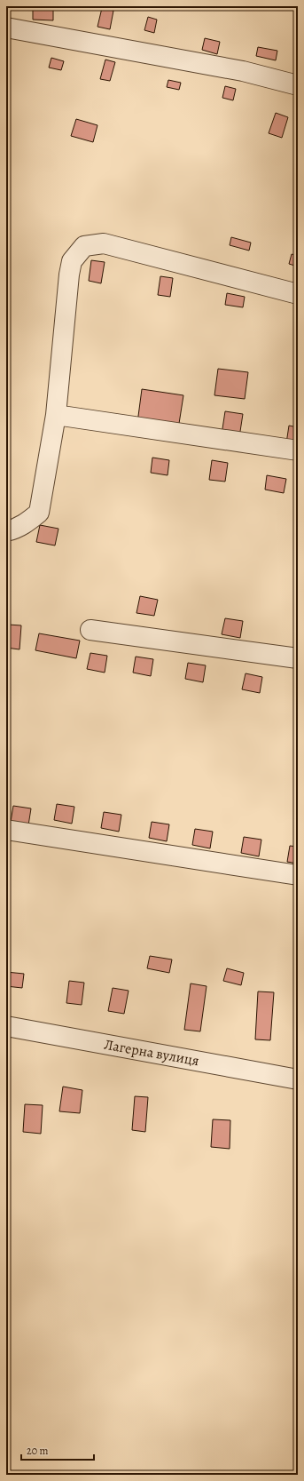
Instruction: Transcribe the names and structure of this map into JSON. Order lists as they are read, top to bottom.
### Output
{
  "streets": {
    "street": ["Лагерна вулиця"]
  },
  "scale_bar": "20 m"
}
